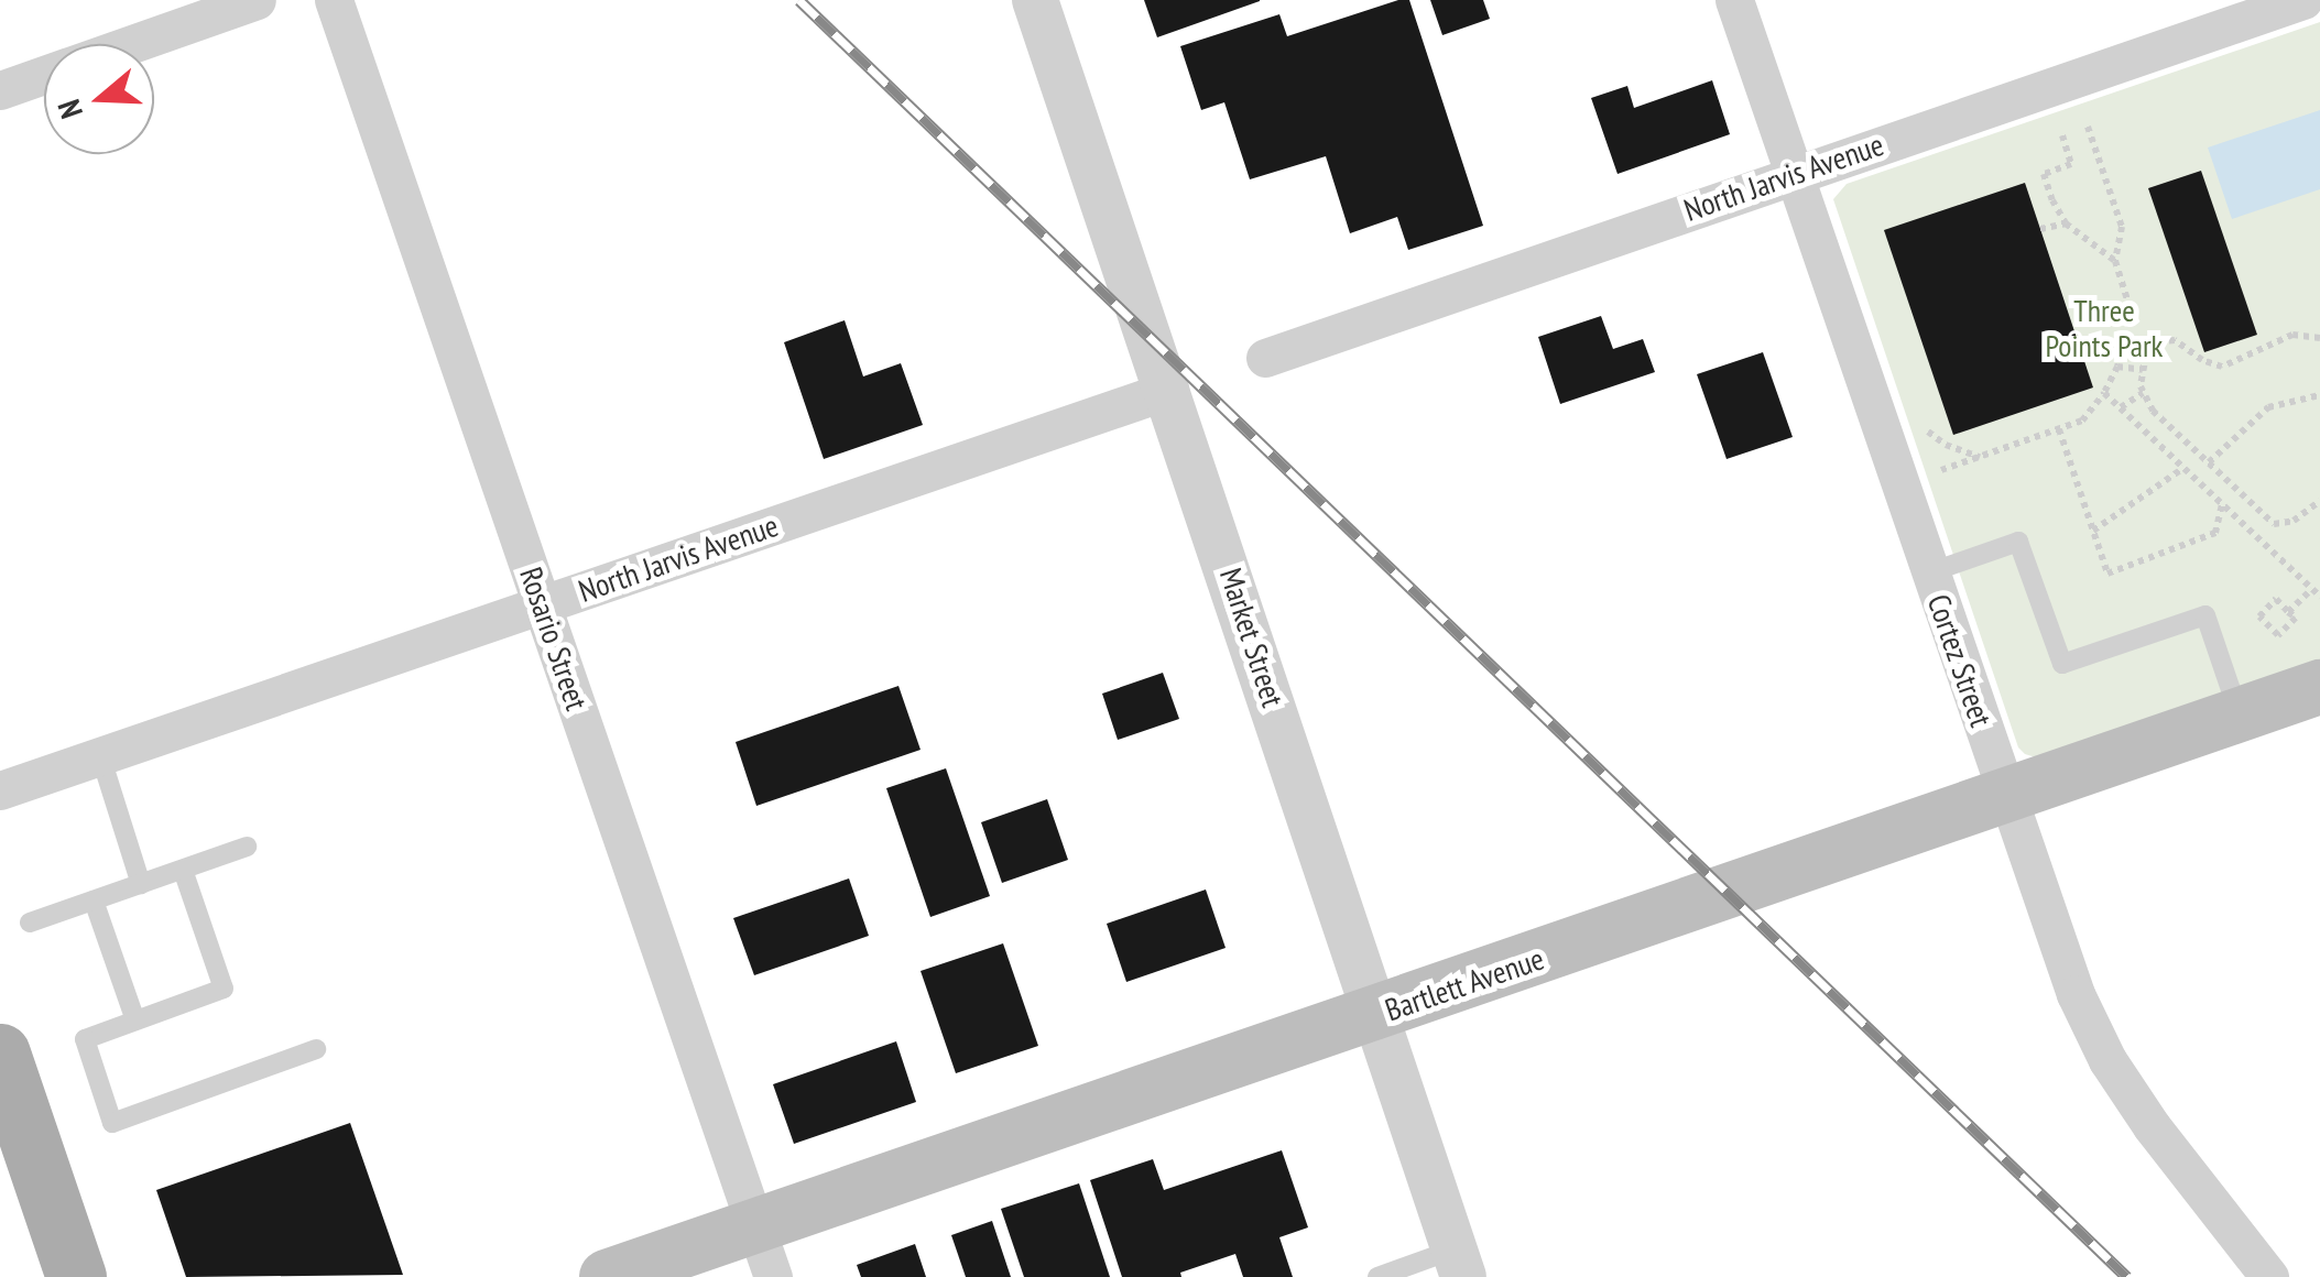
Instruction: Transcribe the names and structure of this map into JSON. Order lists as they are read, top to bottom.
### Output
{
  "streets": {
    "main road": ["Bartlett Avenue"],
    "street": [
      "North Jarvis Avenue",
      "Market Street",
      "Rosario Street",
      "Cortez Street"
    ]
  },
  "crossings": [
    ["North Jarvis Avenue", "Market Street"],
    ["North Jarvis Avenue", "Rosario Street"],
    ["North Jarvis Avenue", "Cortez Street"],
    ["Market Street", "Bartlett Avenue"],
    ["Rosario Street", "Bartlett Avenue"],
    ["Cortez Street", "Bartlett Avenue"]
  ],
  "parks": ["Three Points Park"],
  "north": "left"
}
